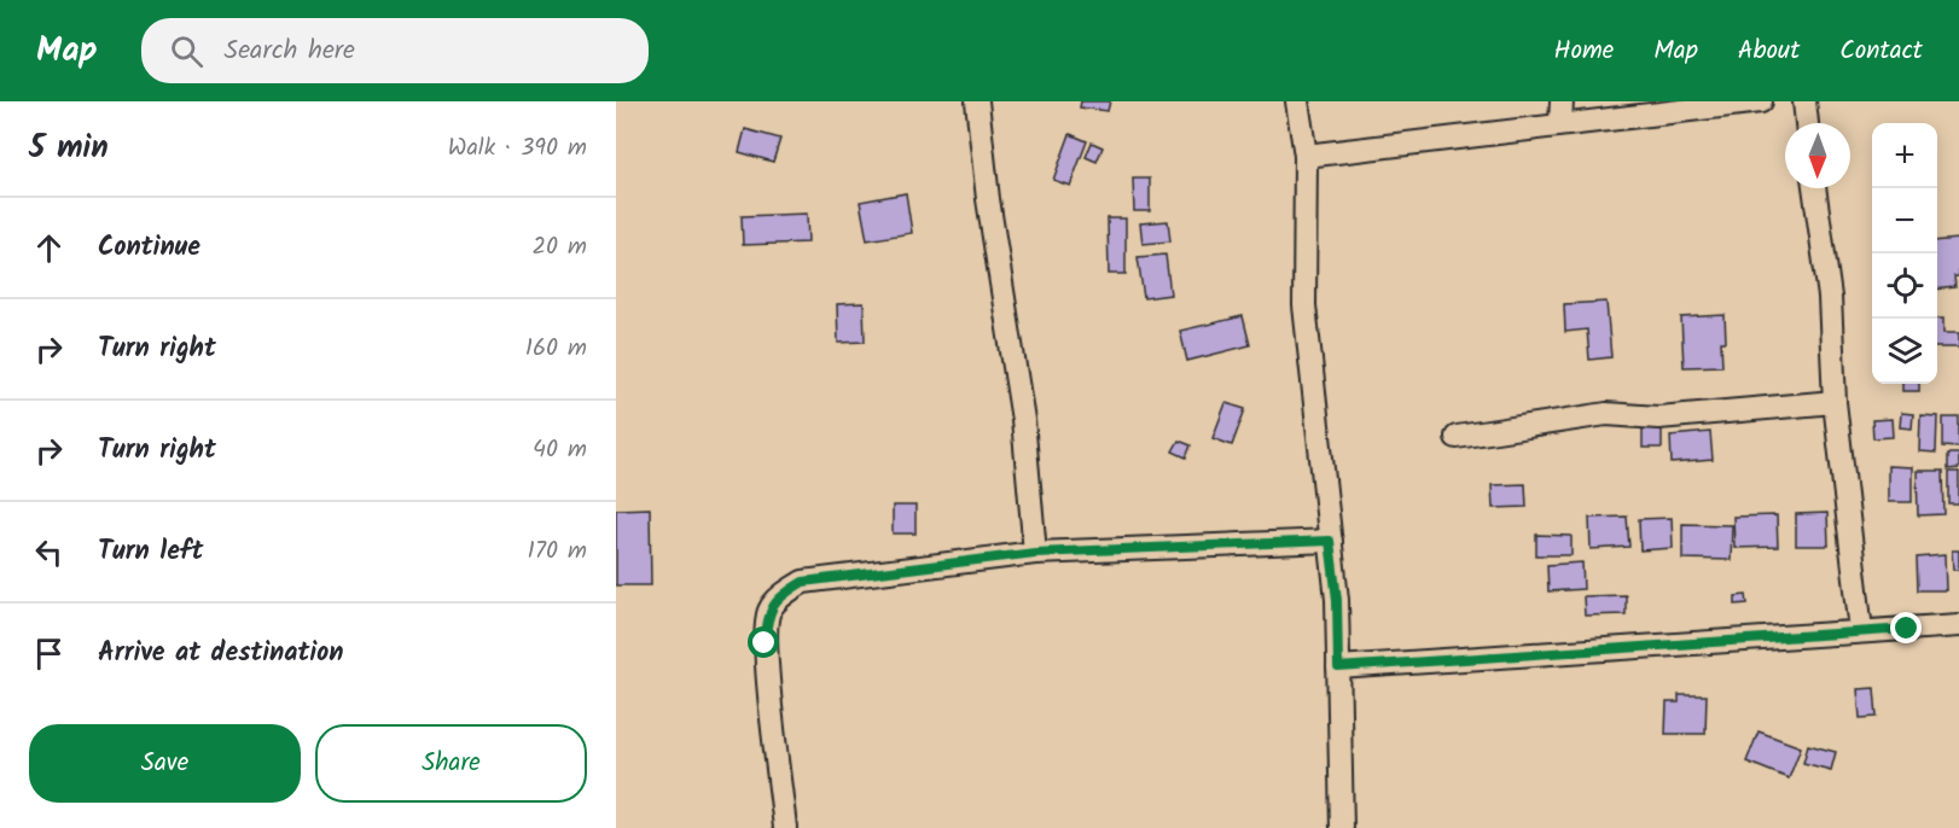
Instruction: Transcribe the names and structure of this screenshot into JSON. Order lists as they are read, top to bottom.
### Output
{
  "north": "bottom",
  "page": {
    "header": "Map",
    "search": "Search here",
    "nav": [
      "Home",
      "Map",
      "About",
      "Contact"
    ],
    "heading": ["5 min", "Walk · 390 m"],
    "map_buttons": ["+", "−"],
    "list": [
      ["Continue", "20 m"],
      ["Turn right", "160 m"],
      ["Turn right", "40 m"],
      ["Turn left", "170 m"],
      "Arrive at destination"
    ],
    "buttons": ["Save", "Share"]
  }
}
